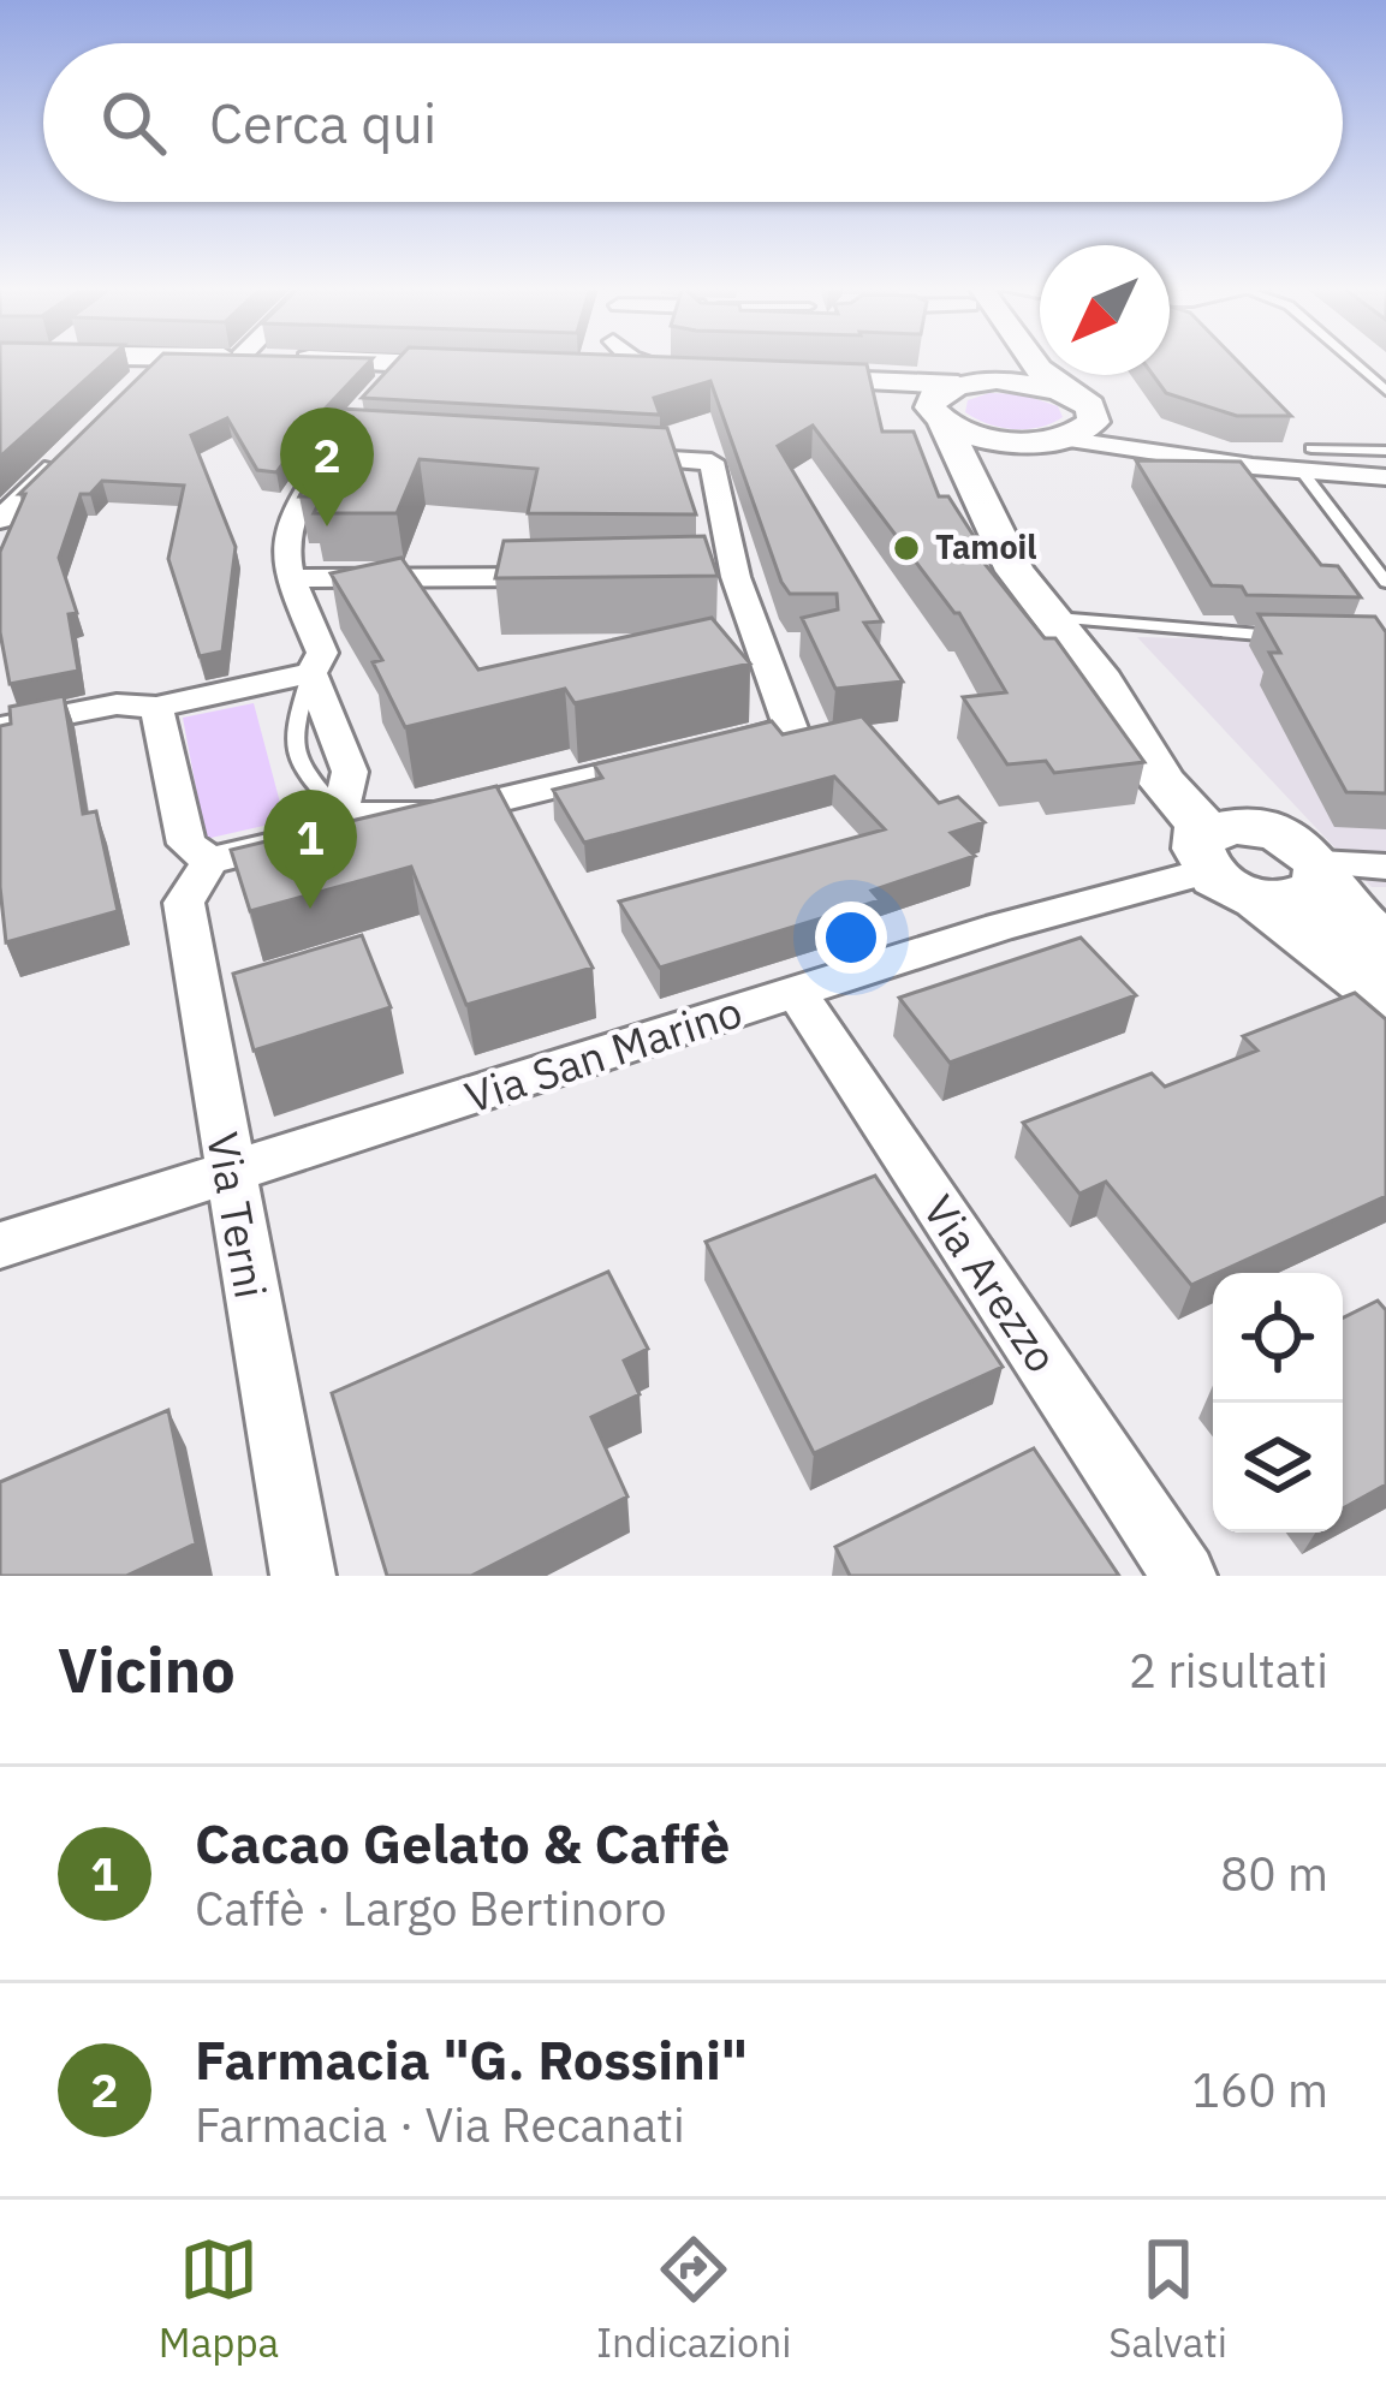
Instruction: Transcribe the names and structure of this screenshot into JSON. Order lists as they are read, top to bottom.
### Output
{
  "streets": {
    "street": ["Via San Marino", "Via Terni", "Via Arezzo"]
  },
  "crossings": [
    ["Via San Marino", "Via Terni"],
    ["Via San Marino", "Via Arezzo"]
  ],
  "places": ["Tamoil"],
  "north": "bottom left",
  "page": {
    "search": "Cerca qui",
    "pins": ["2", "1"],
    "heading": ["Vicino", "2 risultati"],
    "list": [
      {
        "mark": "1",
        "name": "Cacao Gelato & Caffè",
        "note": "Caffè · Largo Bertinoro",
        "value": "80 m"
      },
      {
        "mark": "2",
        "name": "Farmacia \"G. Rossini\"",
        "note": "Farmacia · Via Recanati",
        "value": "160 m"
      }
    ],
    "nav": ["Mappa", "Indicazioni", "Salvati"]
  }
}
